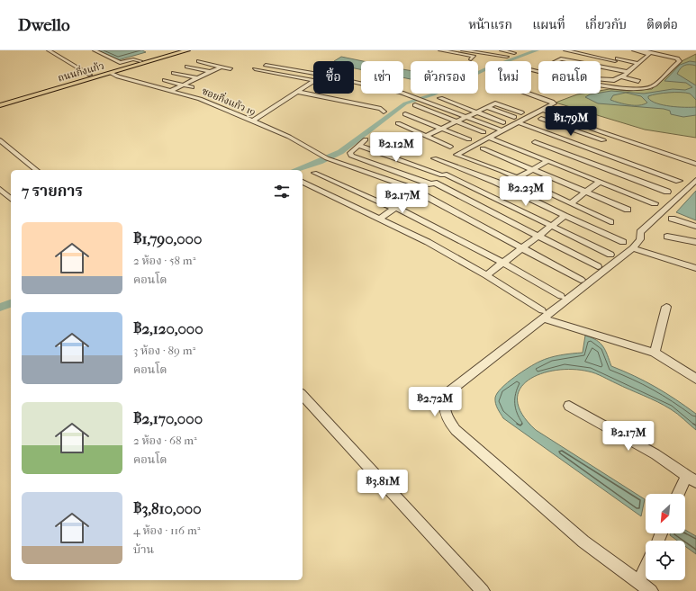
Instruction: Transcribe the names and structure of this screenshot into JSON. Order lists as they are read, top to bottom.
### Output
{
  "streets": {
    "main road": ["ถนนกิ่งแก้ว"],
    "street": ["ซอยกิ่งแก้ว 19"]
  },
  "crossings": [
    ["ถนนกิ่งแก้ว", "ซอยกิ่งแก้ว 19"]
  ],
  "north": "bottom left",
  "page": {
    "header": "Dwello",
    "nav": [
      "หน้าแรก",
      "แผนที่",
      "เกี่ยวกับ",
      "ติดต่อ"
    ],
    "chip": [
      "ซื้อ",
      "เช่า",
      "ตัวกรอง",
      "ใหม่",
      "คอนโด"
    ],
    "price": [
      "฿1.79M",
      "฿2.12M",
      "฿2.23M",
      "฿2.17M",
      "฿2.72M",
      "฿2.17M",
      "฿3.81M"
    ],
    "heading": "7 รายการ",
    "list": [
      {
        "name": "฿1,790,000",
        "note": "2 ห้อง · 58 m² · คอนโด"
      },
      {
        "name": "฿2,120,000",
        "note": "3 ห้อง · 89 m² · คอนโด"
      },
      {
        "name": "฿2,170,000",
        "note": "2 ห้อง · 68 m² · คอนโด"
      },
      {
        "name": "฿3,810,000",
        "note": "4 ห้อง · 116 m² · บ้าน"
      }
    ]
  }
}
